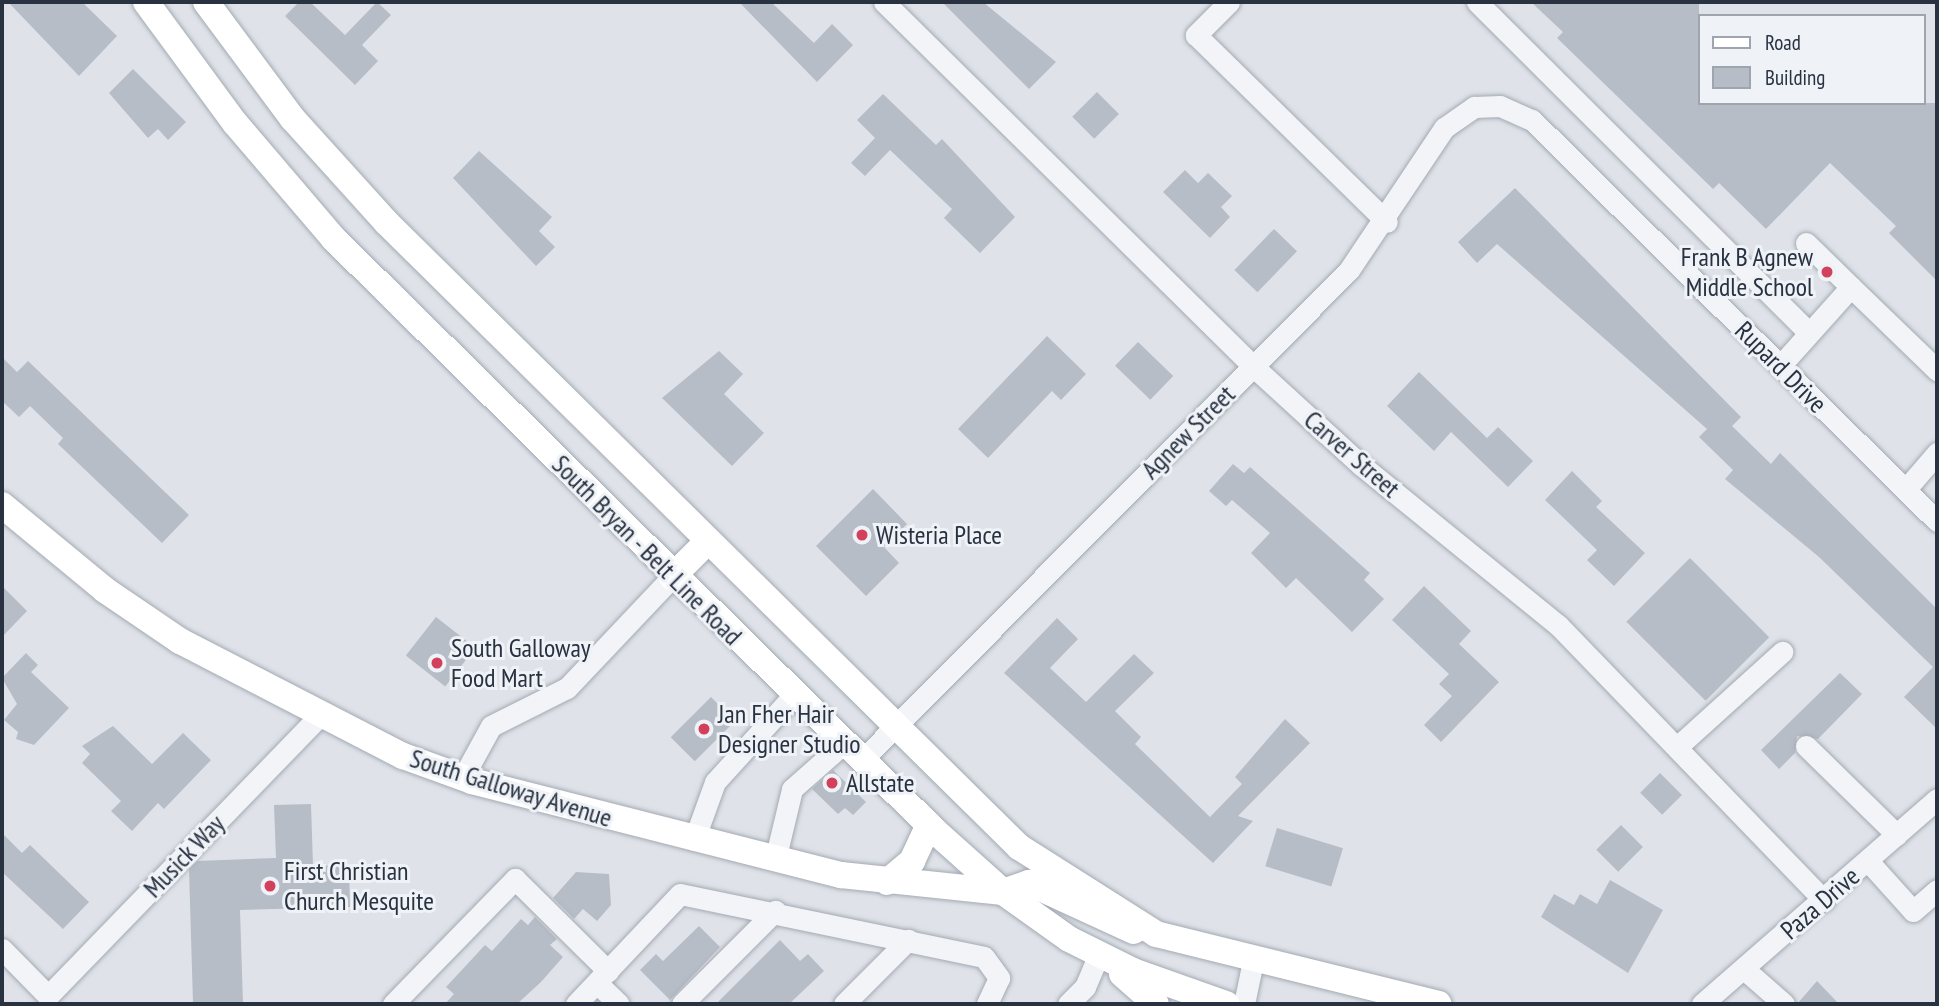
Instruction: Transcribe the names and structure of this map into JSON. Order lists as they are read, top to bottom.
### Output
{
  "streets": {
    "main road": ["South Bryan - Belt Line Road", "South Galloway Avenue"],
    "street": [
      "Rupard Drive",
      "Agnew Street",
      "Carver Street",
      "Musick Way",
      "Paza Drive"
    ]
  },
  "crossings": [
    ["Rupard Drive", "Agnew Street"],
    ["Agnew Street", "Carver Street"],
    ["Agnew Street", "South Bryan - Belt Line Road"],
    ["Agnew Street", "South Galloway Avenue"],
    ["Carver Street", "Paza Drive"],
    ["South Bryan - Belt Line Road", "South Galloway Avenue"],
    ["South Galloway Avenue", "Musick Way"]
  ],
  "places": [
    "Frank B Agnew Middle School",
    "Wisteria Place",
    "South Galloway Food Mart",
    "Jan Fher Hair Designer Studio",
    "Allstate",
    "First Christian Church Mesquite"
  ],
  "legend": ["Road", "Building"]
}
